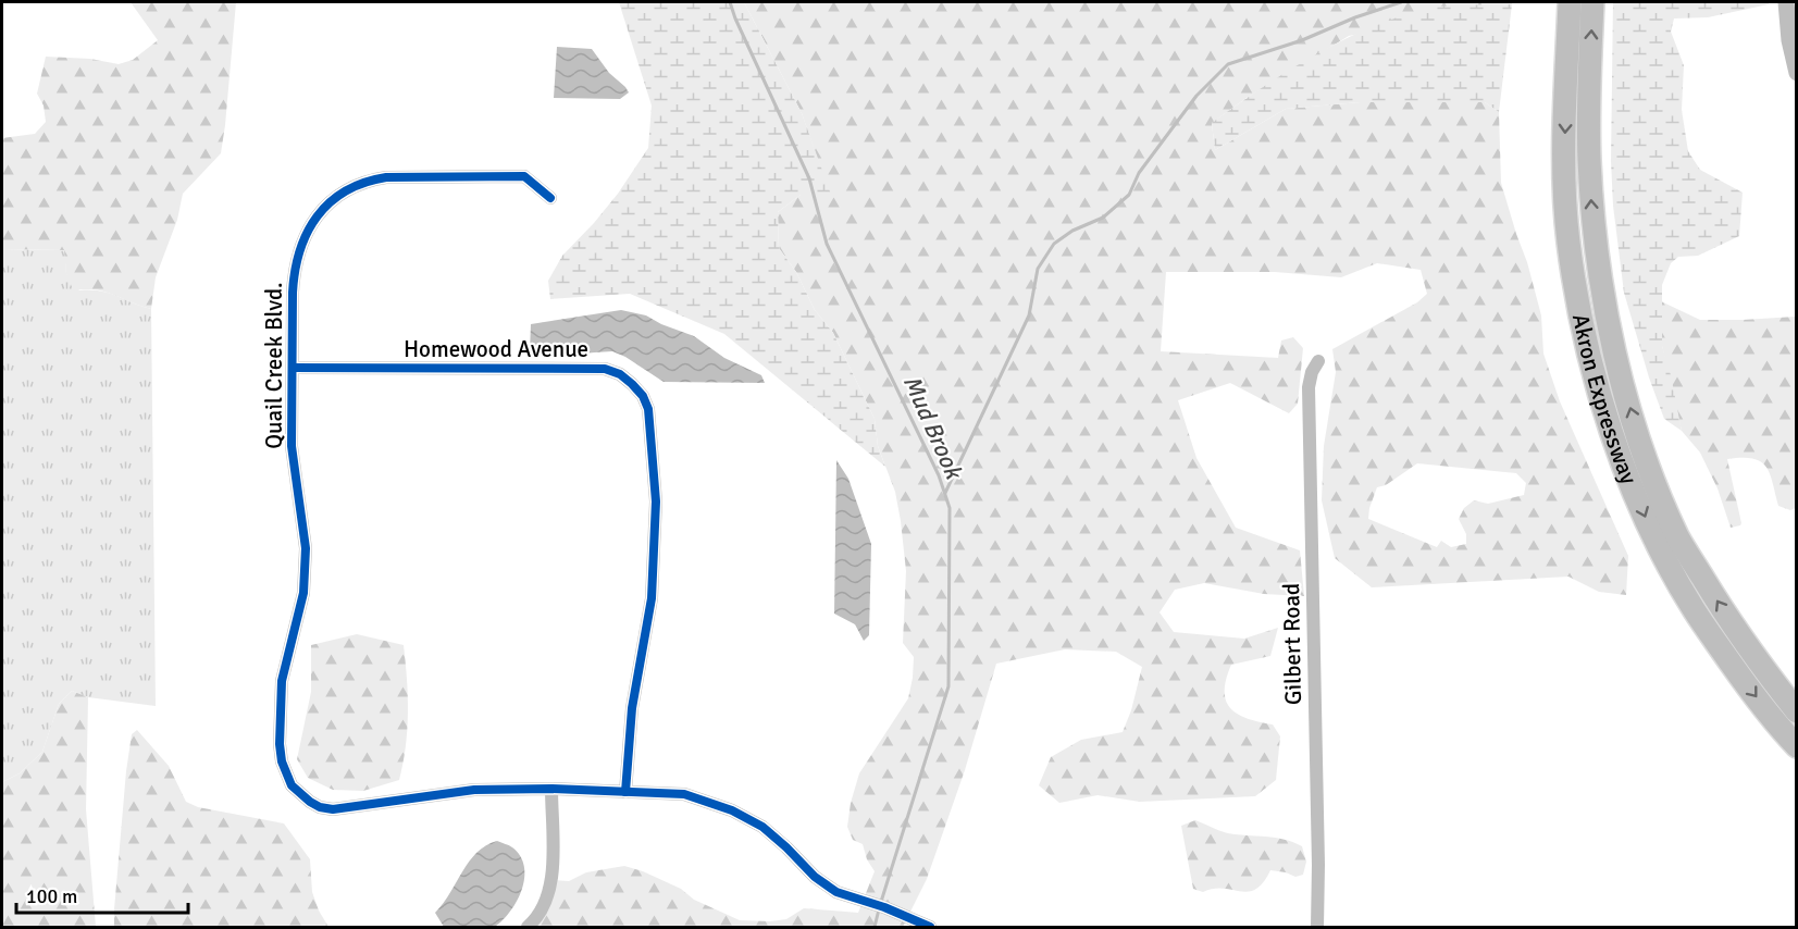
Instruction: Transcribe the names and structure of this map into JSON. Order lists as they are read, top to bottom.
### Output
{
  "streets": {
    "highway": ["Akron Expressway"],
    "street": ["Homewood Avenue", "Quail Creek Blvd.", "Gilbert Road"]
  },
  "crossings": [
    ["Homewood Avenue", "Quail Creek Blvd."]
  ],
  "water": ["Mud Brook"],
  "scale_bar": "100 m"
}
